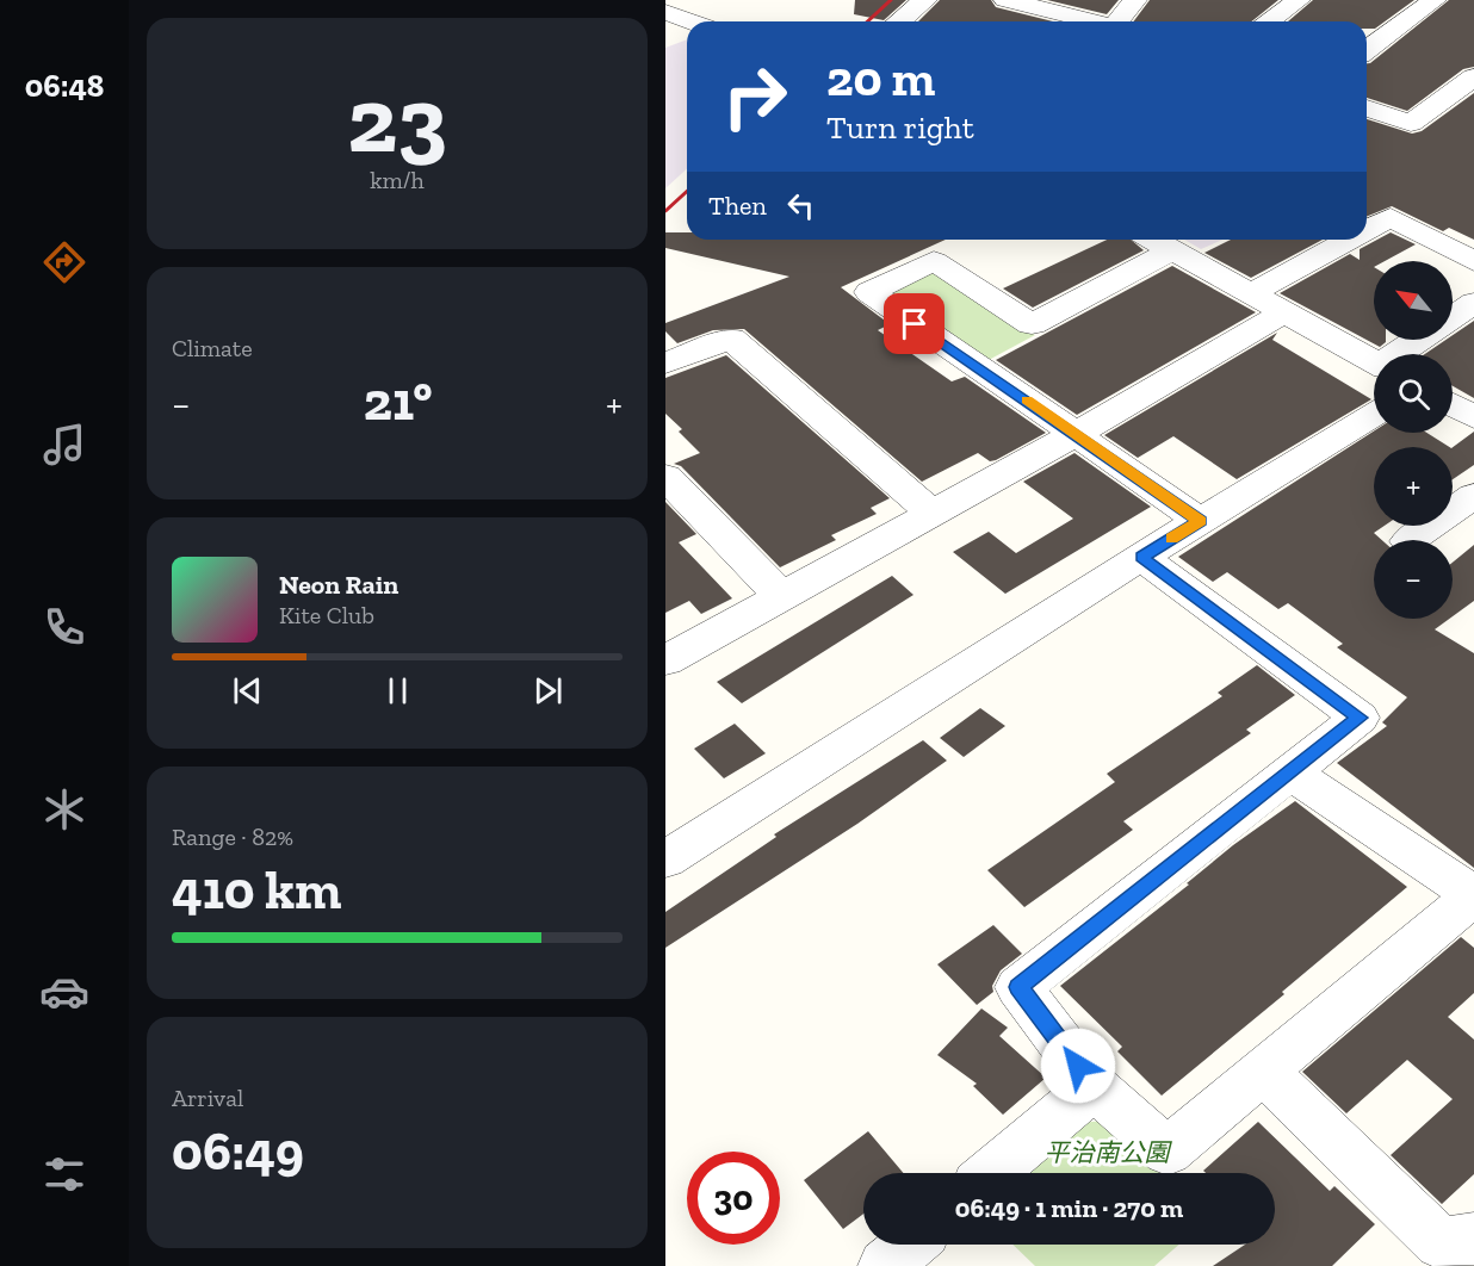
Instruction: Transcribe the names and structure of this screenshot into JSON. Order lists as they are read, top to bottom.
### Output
{
  "parks": ["平治南公園"],
  "north": "top left",
  "page": {
    "tabs": "06:48",
    "tile": [
      ["23", "km/h"],
      "Climate",
      ["Range · 82%", "410 km"],
      ["Arrival", "06:49"]
    ],
    "turn": ["20 m", "Turn right"],
    "then": "Then",
    "map_buttons": ["+", "−"],
    "heat": ["−", "21°", "+"],
    "song": ["Neon Rain", "Kite Club"],
    "limit": "30",
    "trip": "06:49 · 1 min · 270 m"
  }
}
